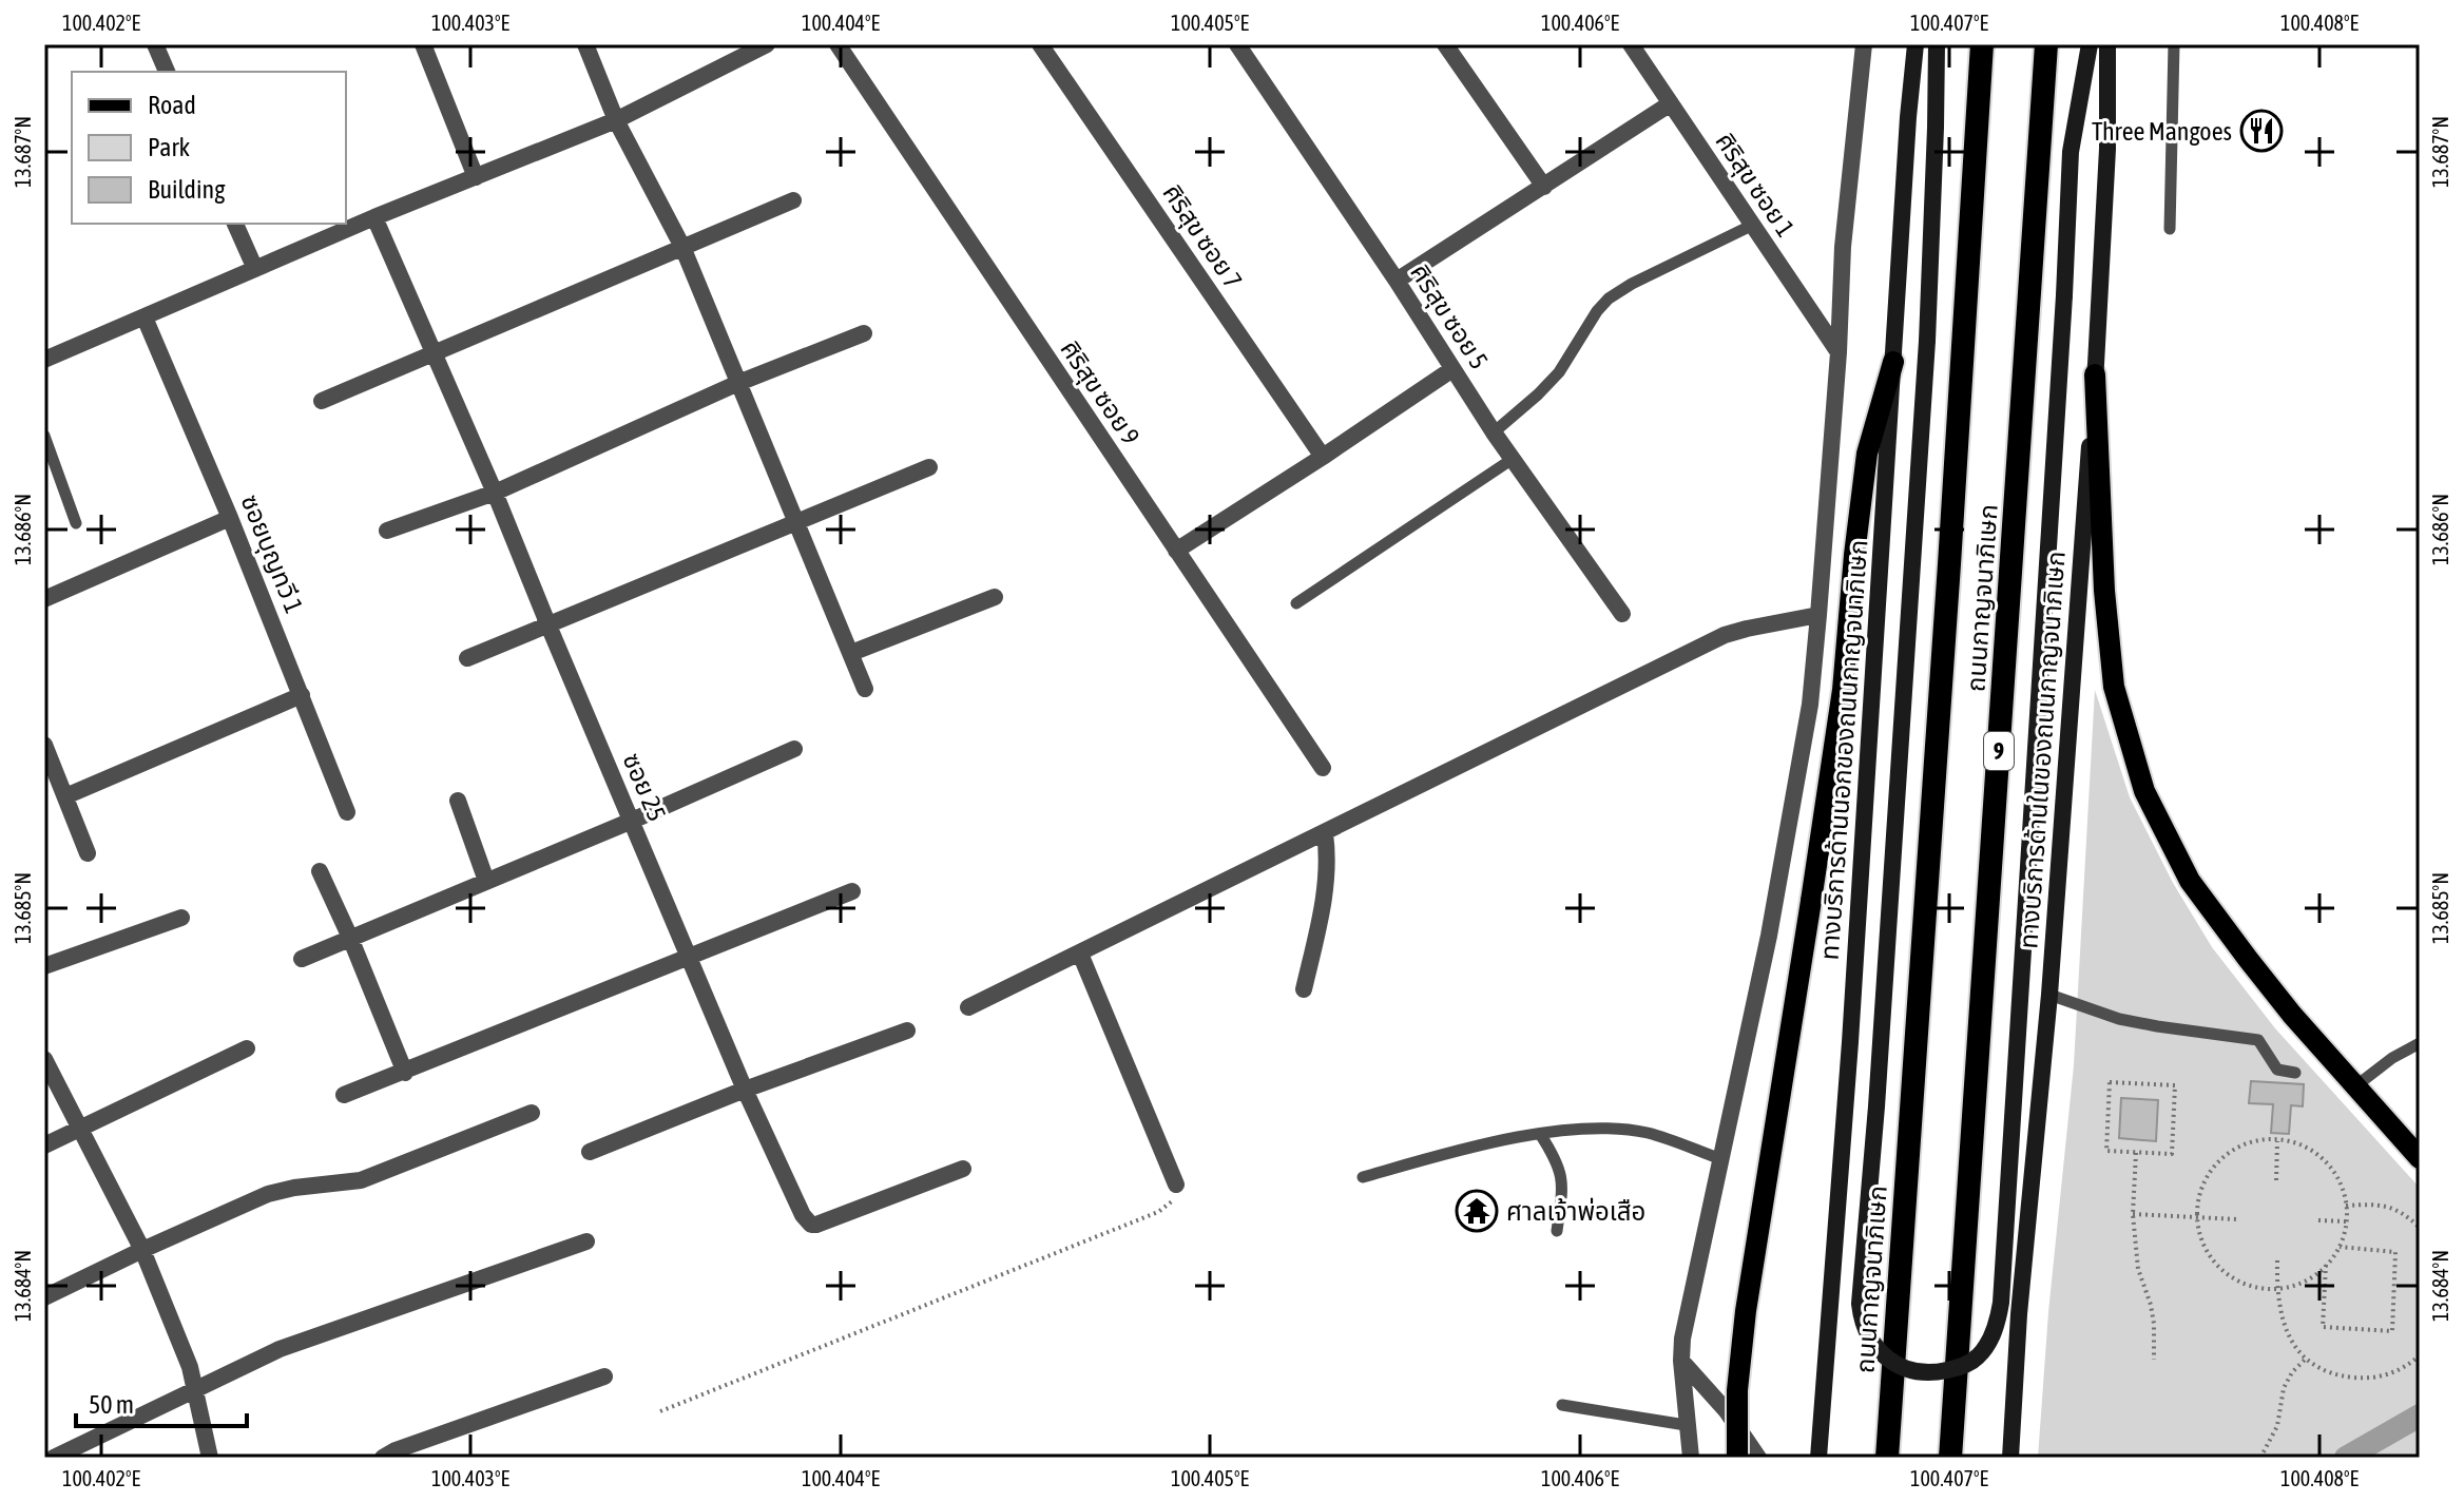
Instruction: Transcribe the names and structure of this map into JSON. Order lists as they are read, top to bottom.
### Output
{
  "streets": {
    "highway": ["ถนนกาญจนาภิเษก", "9"],
    "main road": ["ทางบริการด้านนอกของถนนกาญจนาภิเษก", "ทางบริการด้านในของถนนกาญจนาภิเษก"],
    "street": [
      "ศิริสุข ซอย 1",
      "ศิริสุข ซอย 7",
      "ศิริสุข ซอย 5",
      "ศิริสุข ซอย 9",
      "ซอยบุญทวี 1",
      "ซอย 25"
    ]
  },
  "places": {
    "restaurant": ["Three Mangoes"],
    "temple": ["ศาลเจ้าพ่อเสือ"]
  },
  "legend": ["Road", "Park", "Building"],
  "scale_bar": "50 m",
  "coordinates": [
    "100.402°E",
    "100.403°E",
    "100.404°E",
    "100.405°E",
    "100.406°E",
    "100.407°E",
    "100.408°E",
    "13.687°N",
    "13.686°N",
    "13.685°N",
    "13.684°N"
  ]
}
